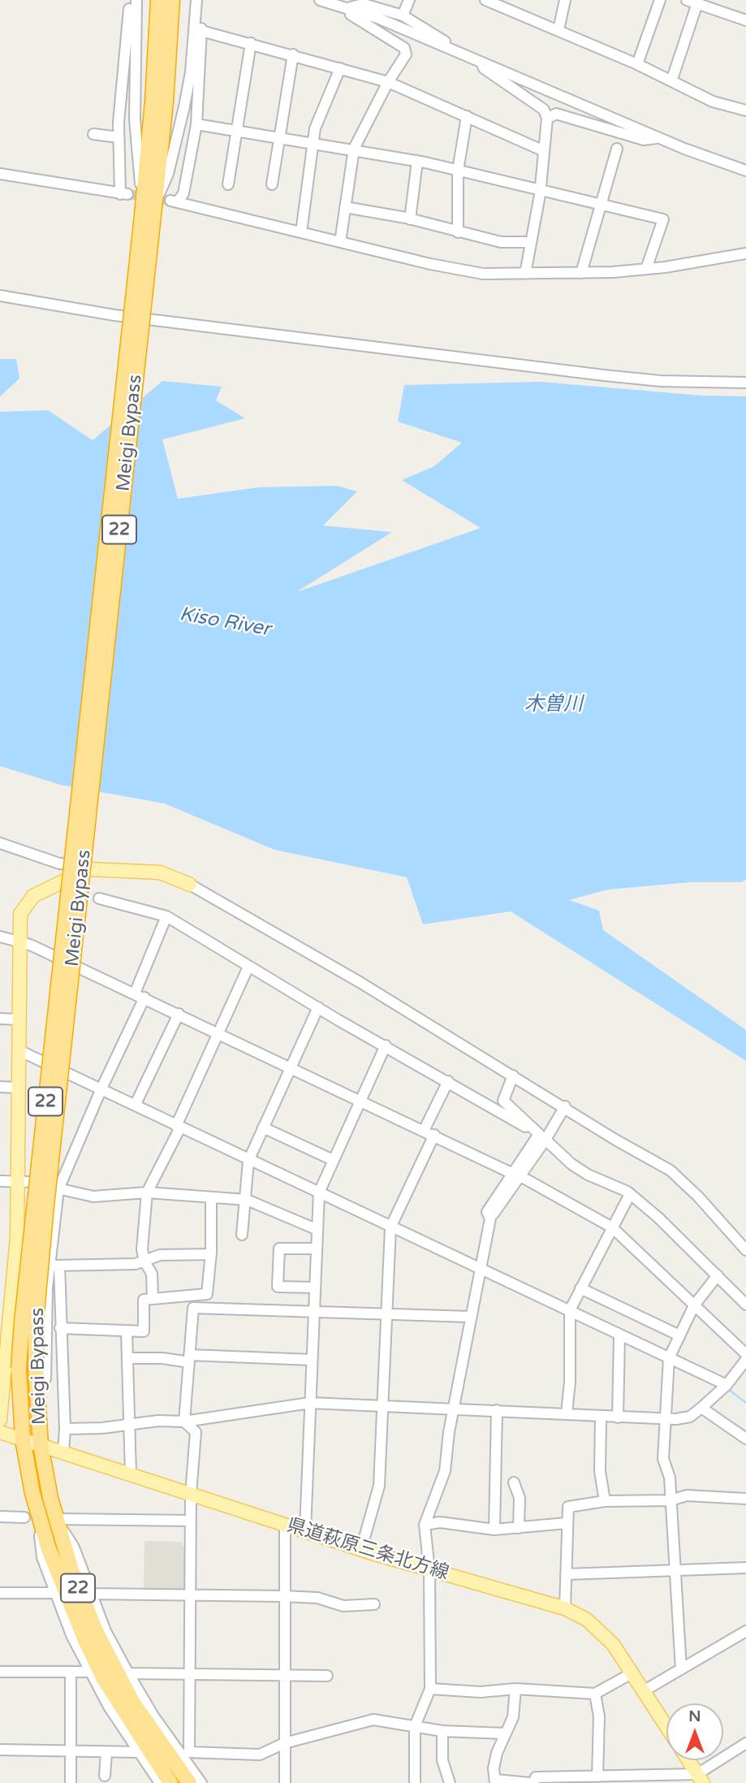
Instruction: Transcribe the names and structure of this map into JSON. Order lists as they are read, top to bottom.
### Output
{
  "streets": {
    "highway": ["Meigi Bypass", "22"],
    "main road": ["県道萩原三条北方線"]
  },
  "crossings": [
    ["Meigi Bypass", "県道萩原三条北方線"]
  ],
  "water": ["Kiso River", "木曽川"],
  "north": "top"
}
